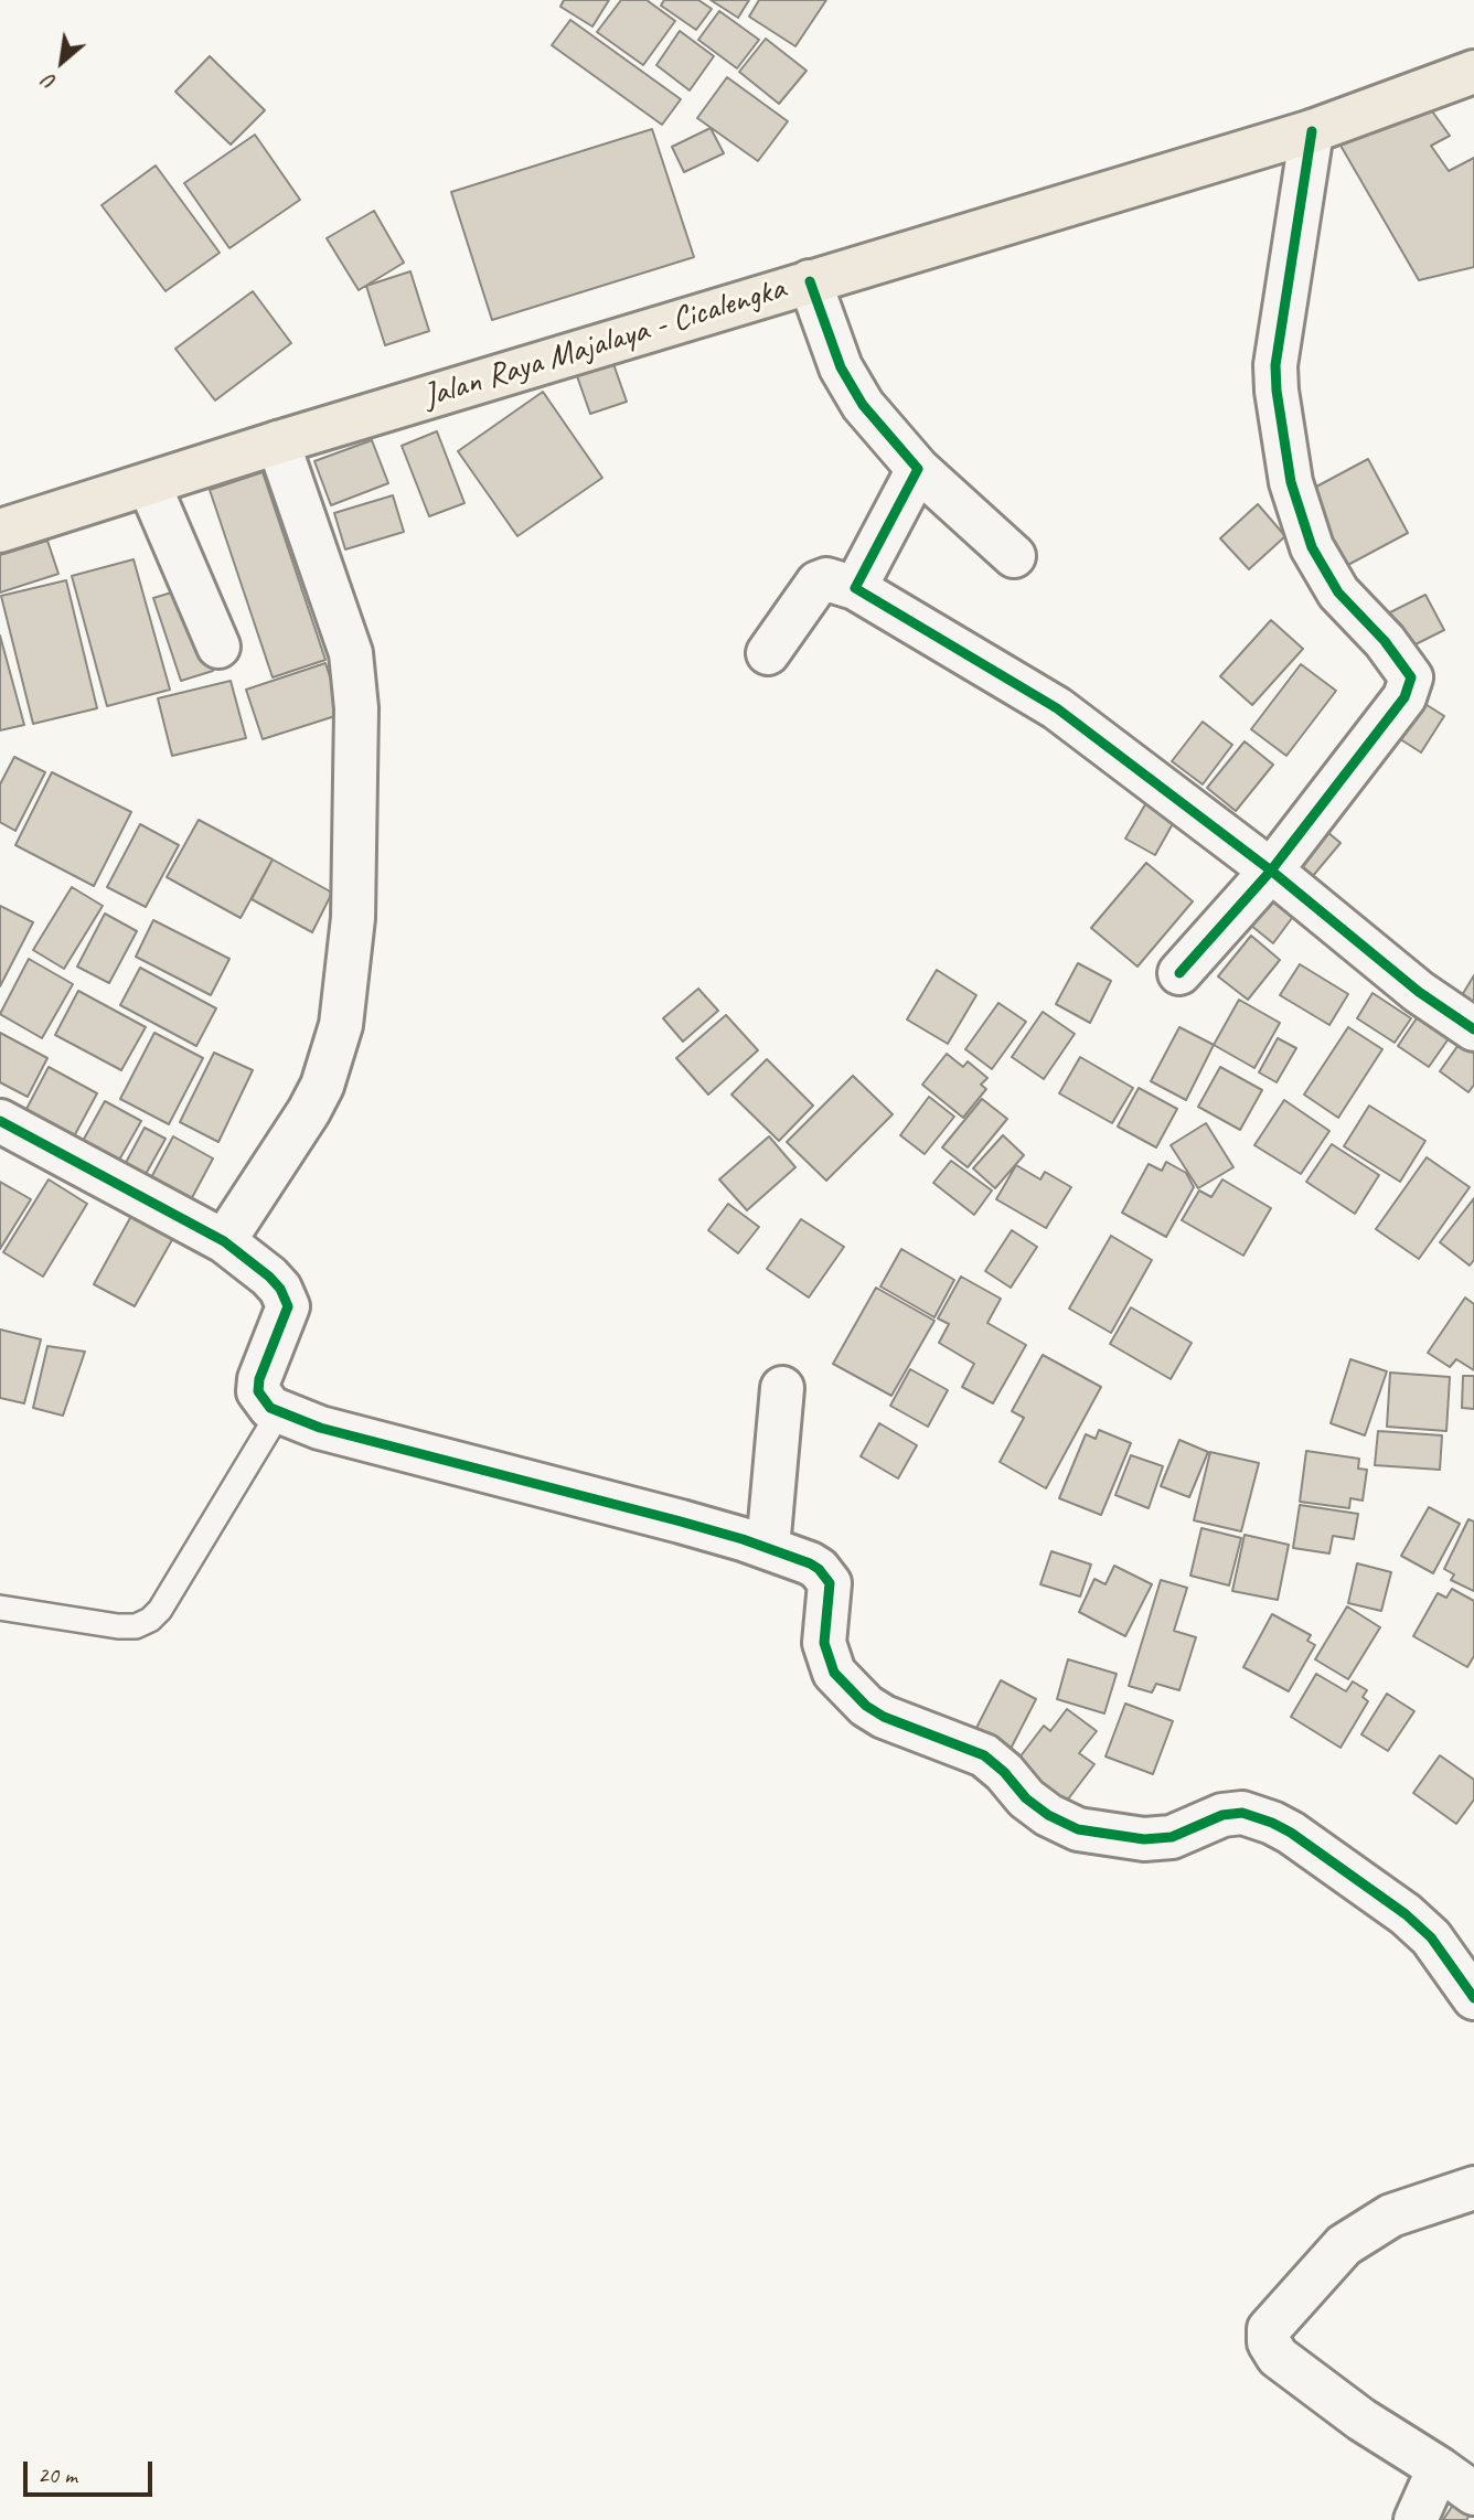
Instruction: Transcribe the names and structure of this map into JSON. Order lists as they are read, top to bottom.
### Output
{
  "streets": {
    "main road": ["Jalan Raya Majalaya - Cicalengka"]
  },
  "scale_bar": "20 m",
  "north": "bottom left"
}
